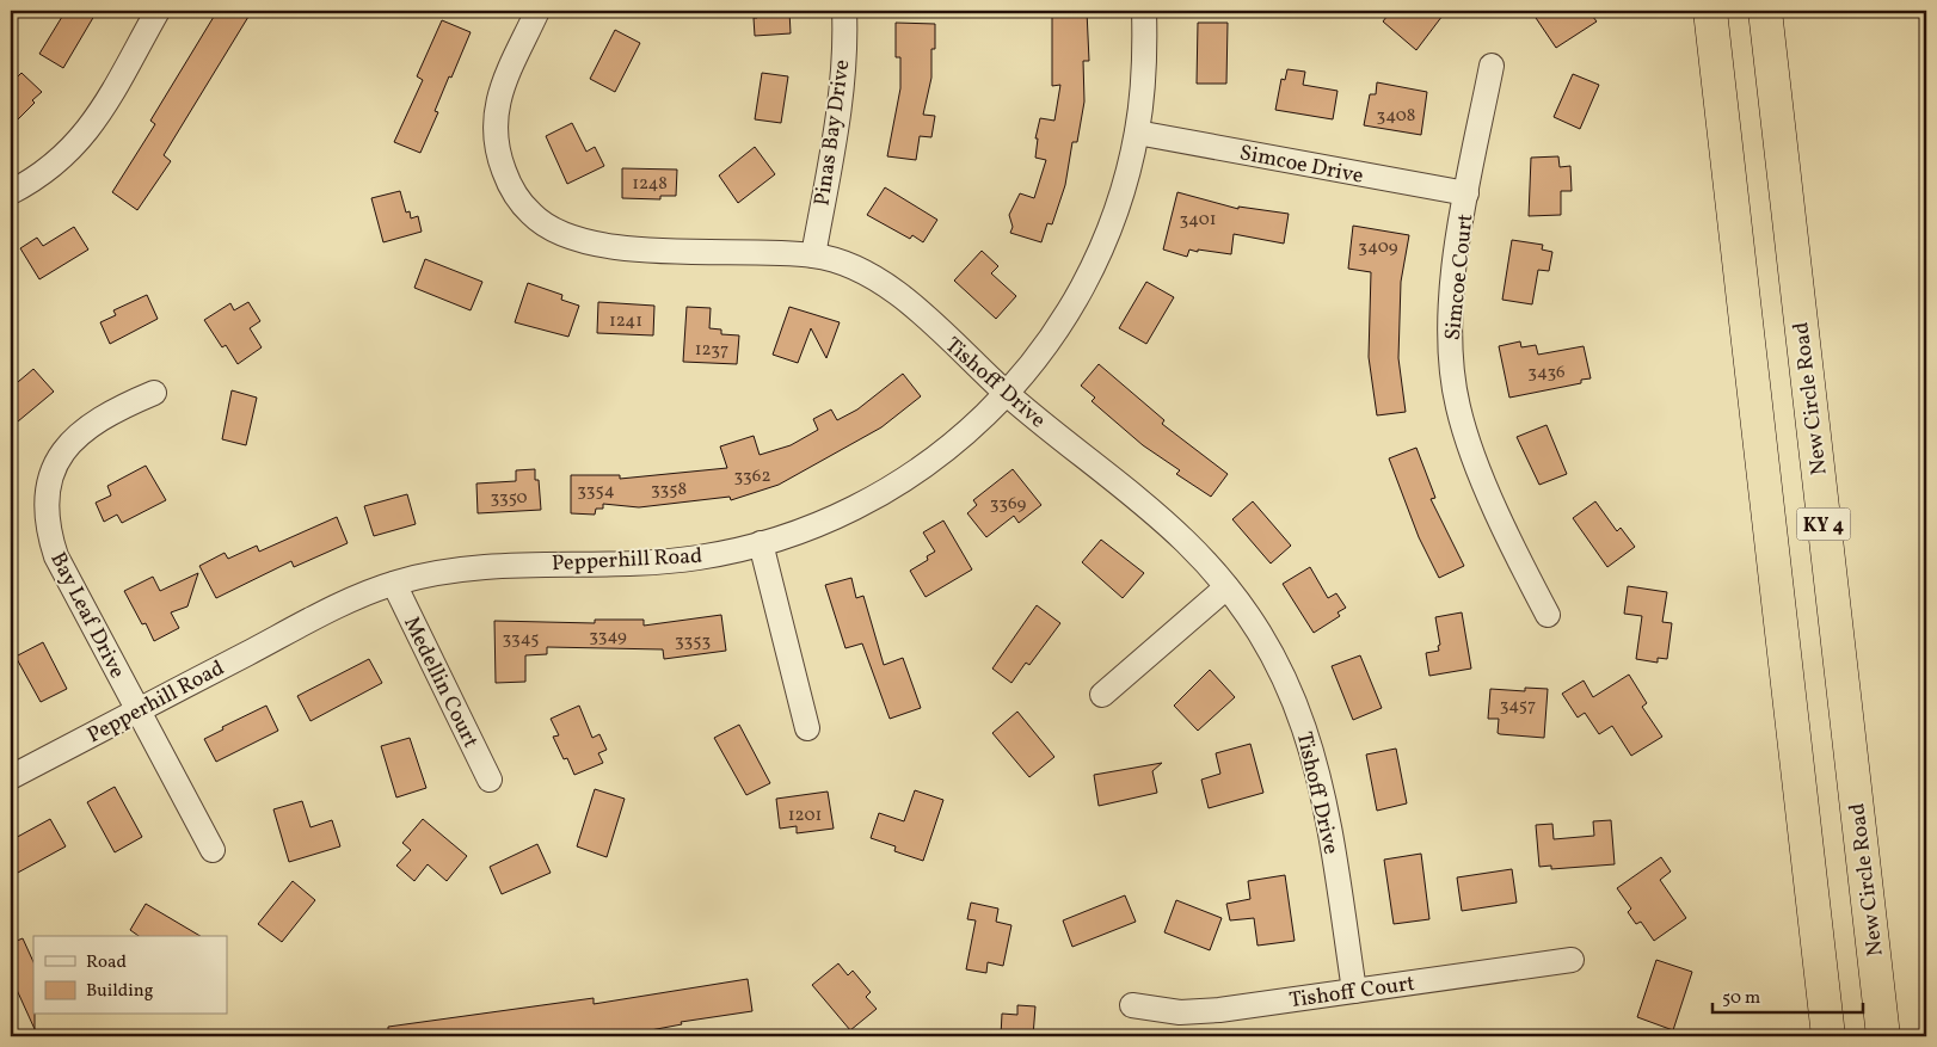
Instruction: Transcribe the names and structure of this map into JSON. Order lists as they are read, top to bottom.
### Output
{
  "streets": {
    "highway": ["New Circle Road", "KY 4"],
    "street": [
      "Pinas Bay Drive",
      "Simcoe Drive",
      "Simcoe Court",
      "Tishoff Drive",
      "Pepperhill Road",
      "Bay Leaf Drive",
      "Medellin Court",
      "Tishoff Court"
    ]
  },
  "crossings": [
    ["Pinas Bay Drive", "Tishoff Drive"],
    ["Simcoe Drive", "Simcoe Court"],
    ["Simcoe Drive", "Pepperhill Road"],
    ["Tishoff Drive", "Pepperhill Road"],
    ["Tishoff Drive", "Tishoff Court"],
    ["Pepperhill Road", "Bay Leaf Drive"],
    ["Pepperhill Road", "Medellin Court"]
  ],
  "house_numbers": [
    "3408",
    "1248",
    "3401",
    "3409",
    "1241",
    "1237",
    "3436",
    "3362",
    "3358",
    "3354",
    "3350",
    "3369",
    "3349",
    "3345",
    "3353",
    "3457",
    "1201"
  ],
  "legend": ["Road", "Building"],
  "scale_bar": "50 m"
}
